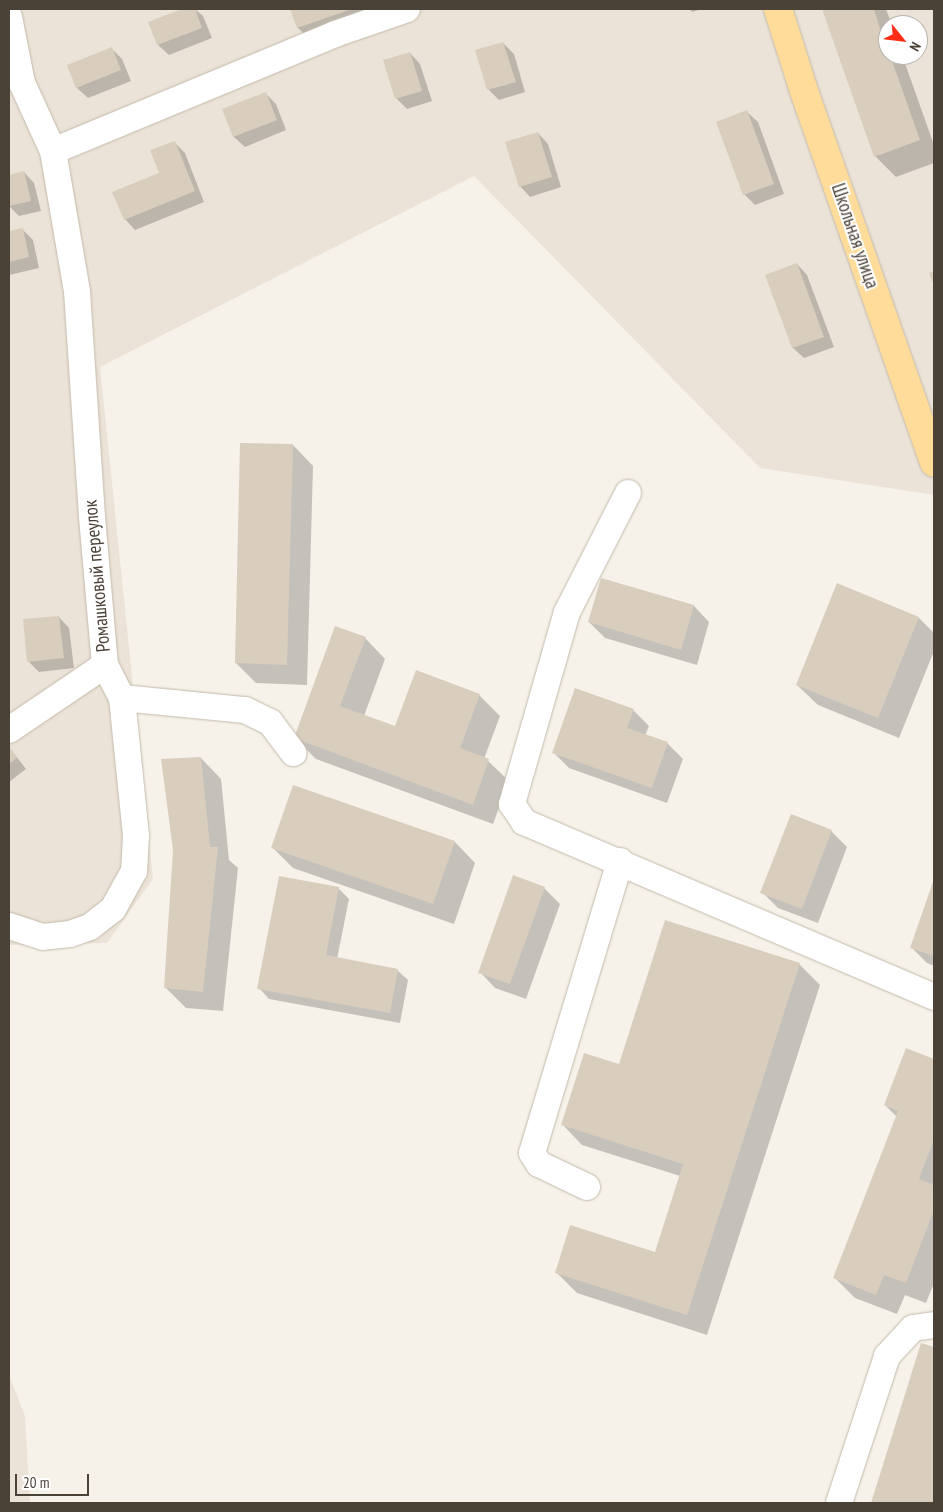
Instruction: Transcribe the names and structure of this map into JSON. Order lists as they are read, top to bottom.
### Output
{
  "streets": {
    "main road": ["Школьная улица"],
    "street": ["Ромашковый переулок"]
  },
  "scale_bar": "20 m",
  "north": "bottom right"
}
